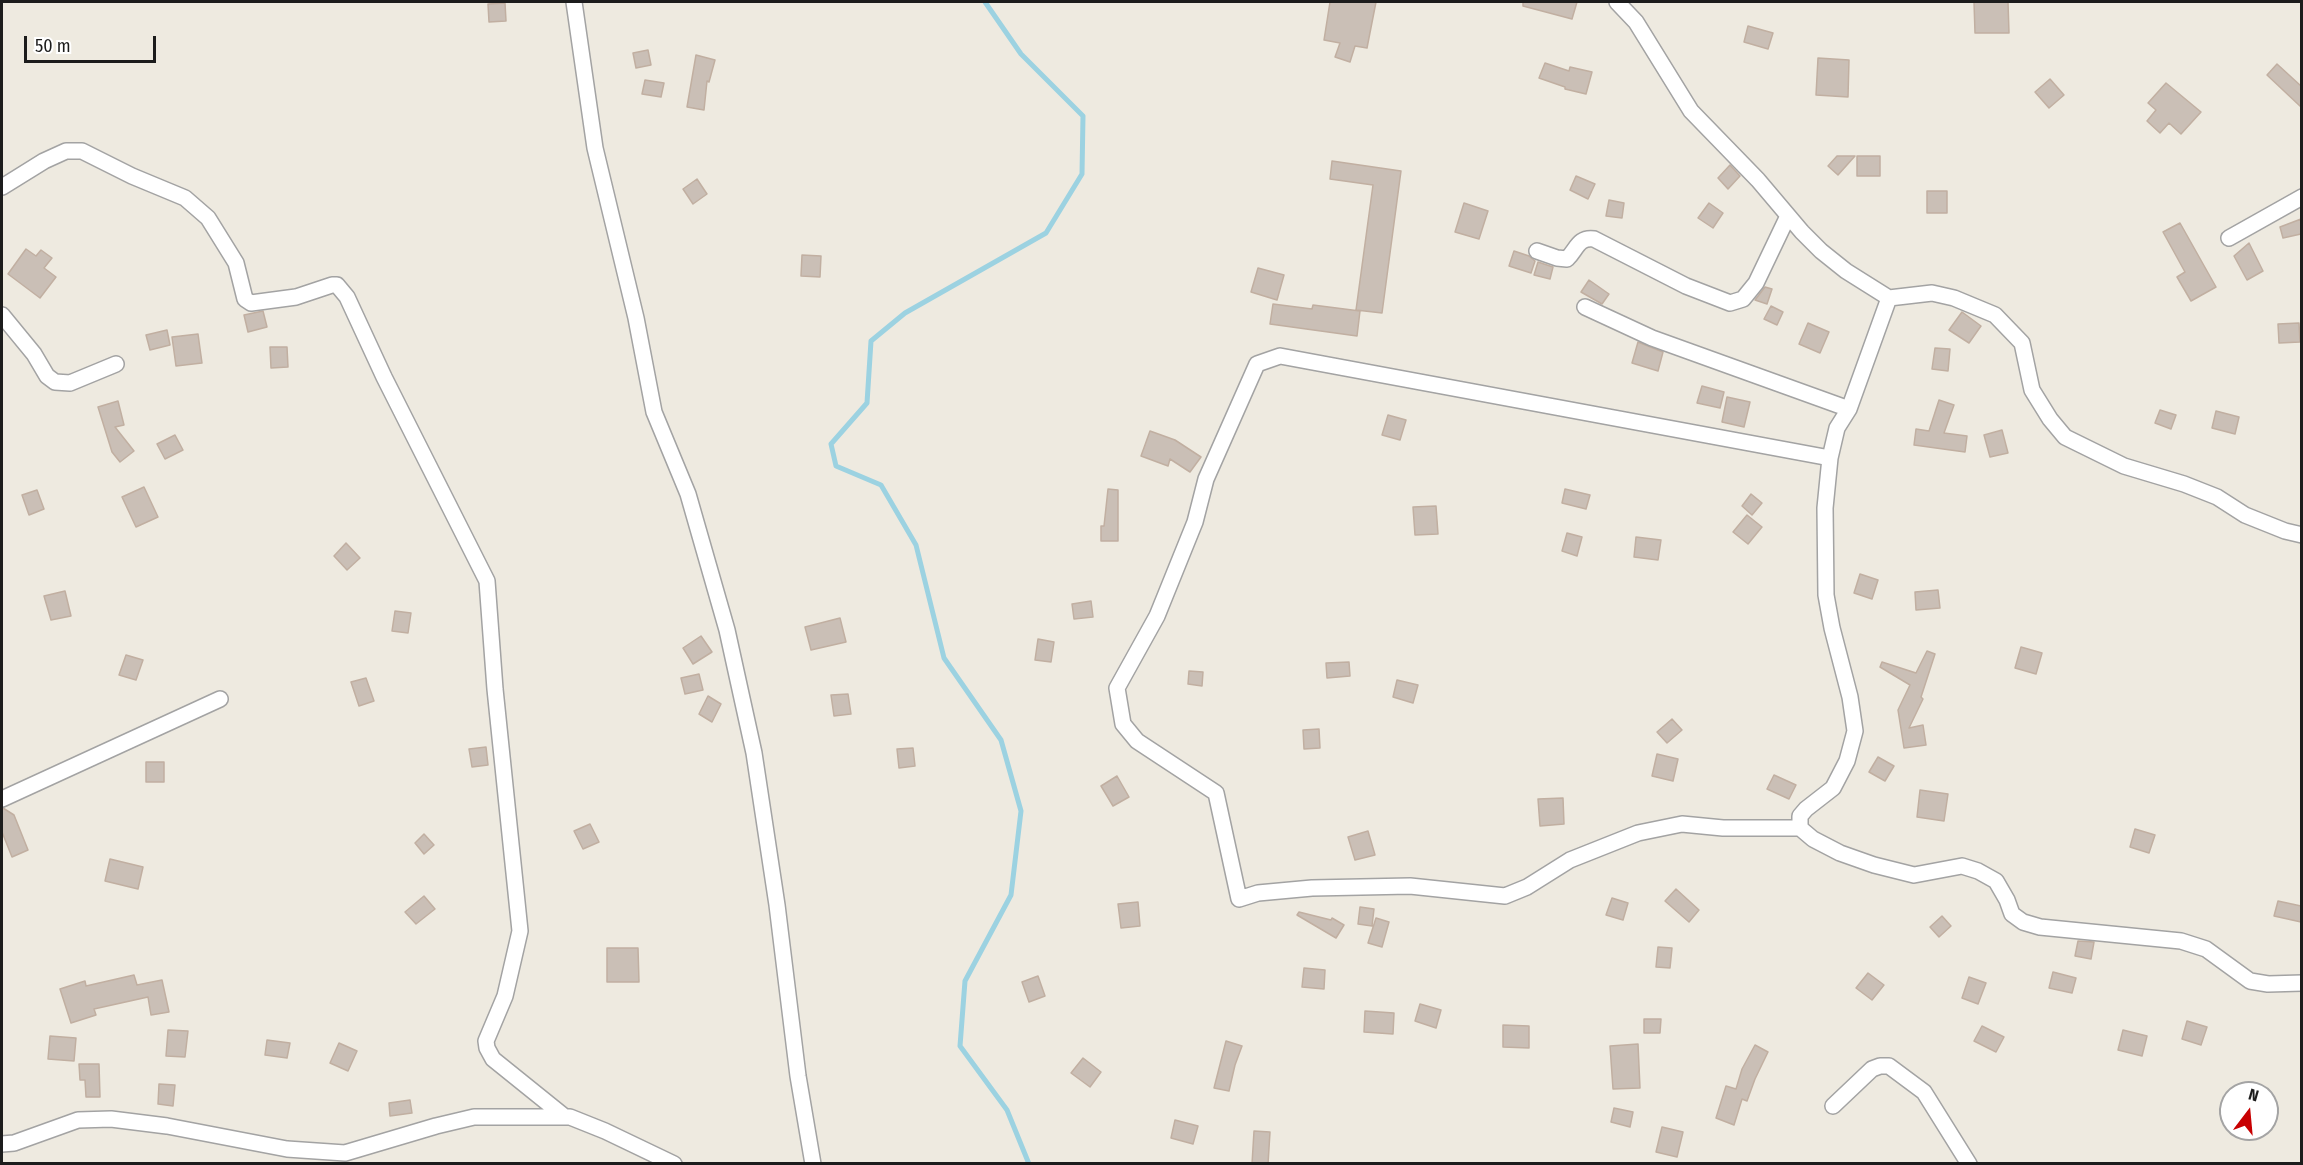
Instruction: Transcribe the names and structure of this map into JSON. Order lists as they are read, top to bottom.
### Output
{
  "scale_bar": "50 m",
  "north": "top"
}
